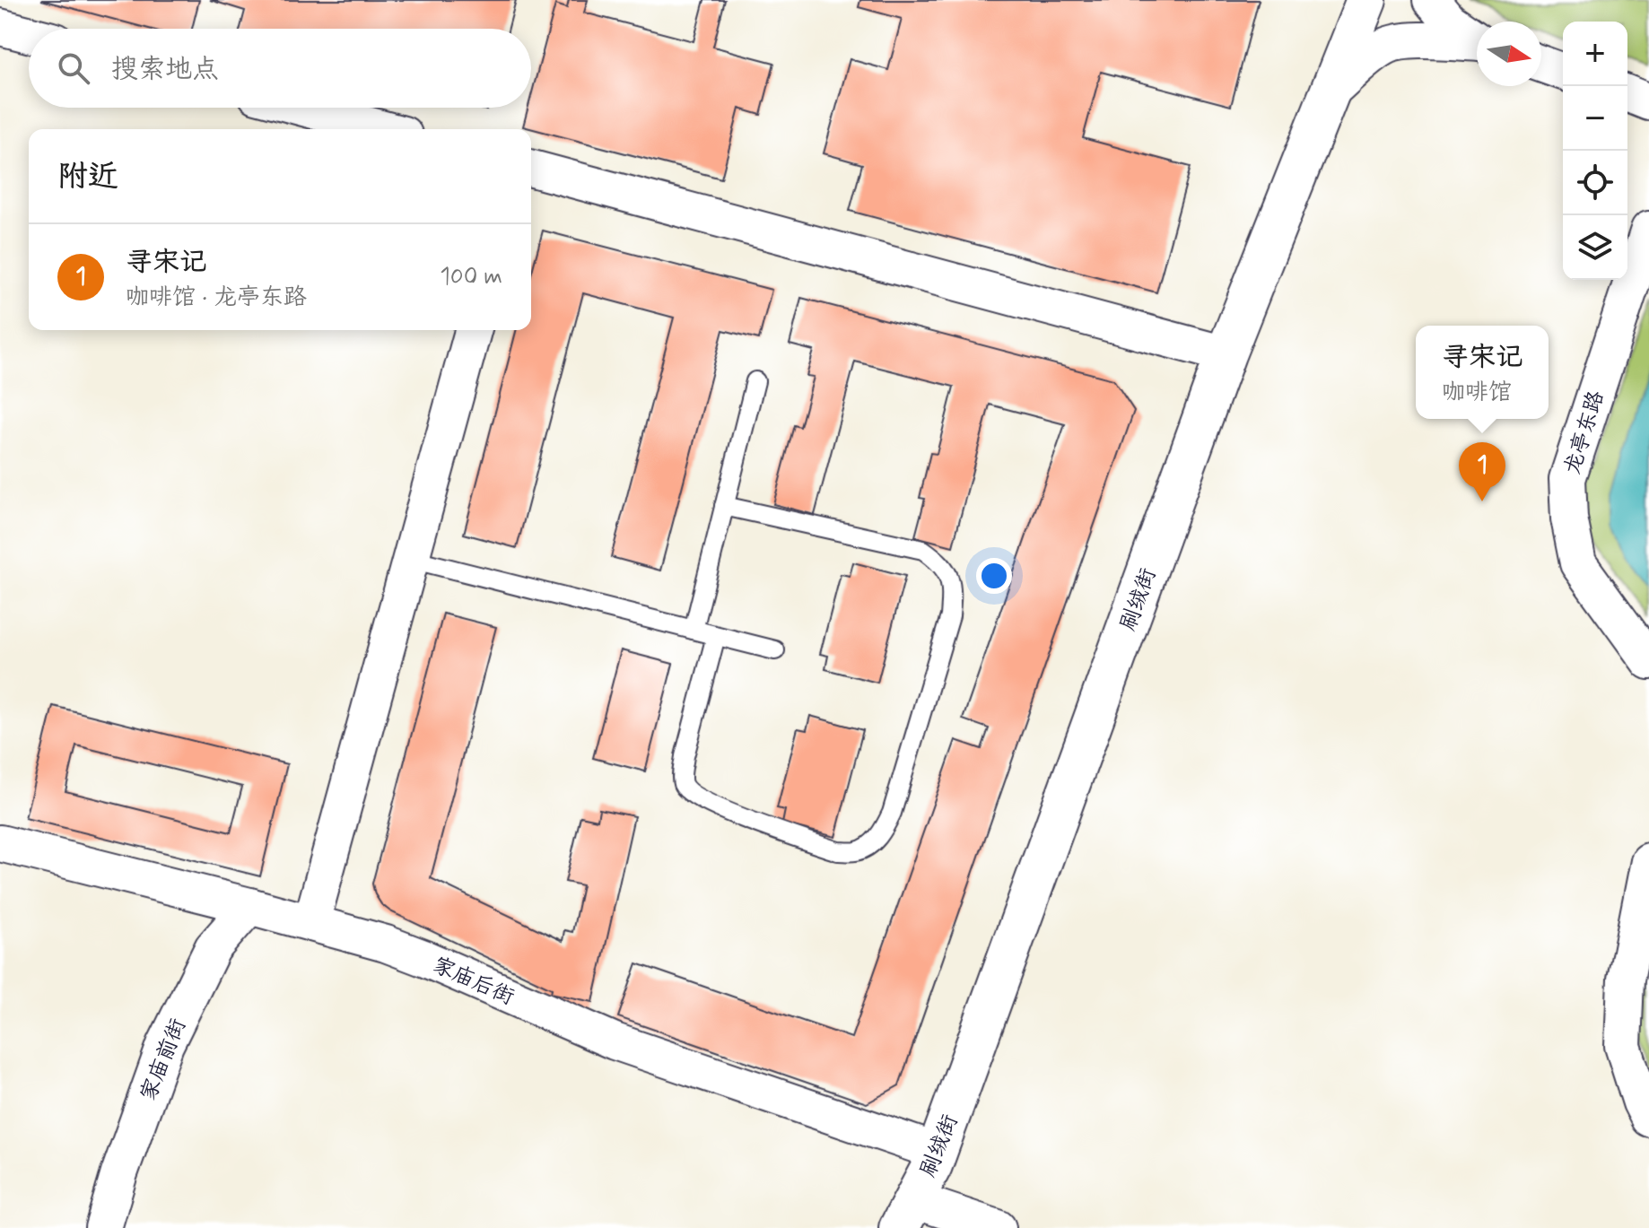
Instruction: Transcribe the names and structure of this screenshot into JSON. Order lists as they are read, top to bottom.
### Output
{
  "streets": {
    "street": [
      "龙亭东路",
      "刷绒街",
      "家庙后街",
      "家庙前街"
    ]
  },
  "crossings": [
    ["刷绒街", "家庙后街"],
    ["家庙后街", "家庙前街"]
  ],
  "north": "right",
  "page": {
    "map_buttons": ["+", "−"],
    "search": "搜索地点",
    "heading": "附近",
    "list": [
      {
        "mark": "1",
        "name": "寻宋记",
        "note": "咖啡馆 · 龙亭东路",
        "value": "100 m"
      }
    ],
    "popup": ["寻宋记", "咖啡馆"],
    "pins": "1"
  }
}
